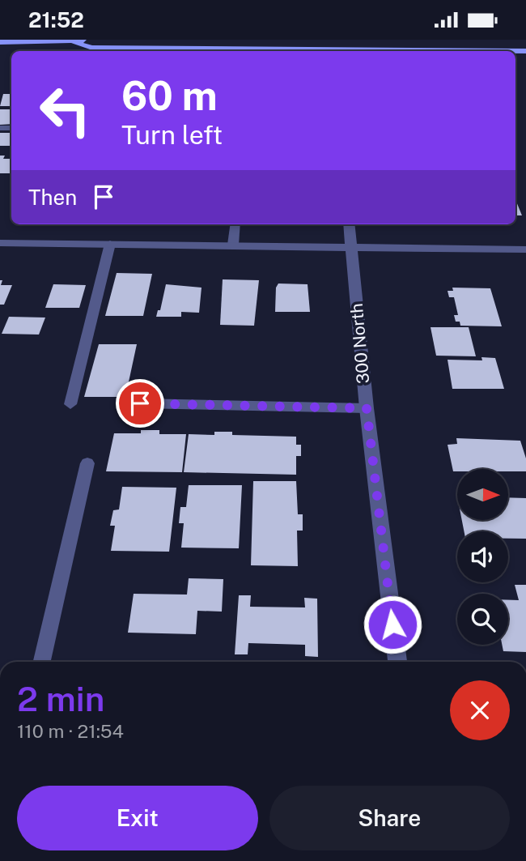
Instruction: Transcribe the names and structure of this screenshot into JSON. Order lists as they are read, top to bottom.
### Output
{
  "streets": {
    "street": ["300 North"]
  },
  "north": "right",
  "page": {
    "status": "21:52",
    "turn": ["60 m", "Turn left"],
    "then": "Then",
    "heading": ["2 min", "110 m · 21:54"],
    "buttons": ["Exit", "Share"]
  }
}
